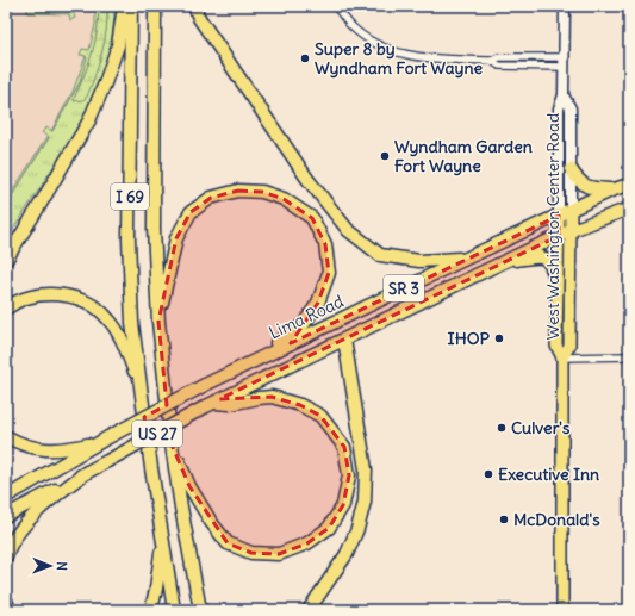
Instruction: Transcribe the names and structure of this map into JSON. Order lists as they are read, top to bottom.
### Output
{
  "streets": {
    "highway": [
      "I 69",
      "SR 3",
      "Lima Road",
      "US 27"
    ],
    "main road": ["West Washington Center Road"]
  },
  "crossings": [
    ["West Washington Center Road", "SR 3"],
    ["West Washington Center Road", "Lima Road"],
    ["SR 3", "US 27"]
  ],
  "places": [
    "Super 8 by Wyndham Fort Wayne",
    "Wyndham Garden Fort Wayne",
    "IHOP",
    "Culver's",
    "Executive Inn",
    "McDonald's"
  ],
  "north": "right"
}
